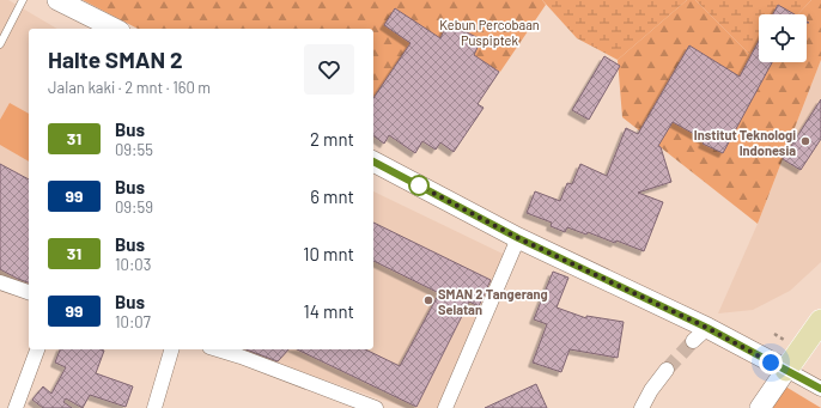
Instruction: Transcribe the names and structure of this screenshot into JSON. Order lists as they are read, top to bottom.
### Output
{
  "parks": ["Kebun Percobaan Puspiptek"],
  "places": ["Institut Teknologi Indonesia", "SMAN 2 Tangerang Selatan"],
  "lines": ["bus line 31"],
  "page": {
    "heading": ["Halte SMAN 2", "Jalan kaki · 2 mnt · 160 m"],
    "list": [
      {
        "mark": "31",
        "name": "Bus",
        "note": "09:55",
        "value": "2 mnt"
      },
      {
        "mark": "99",
        "name": "Bus",
        "note": "09:59",
        "value": "6 mnt"
      },
      {
        "mark": "31",
        "name": "Bus",
        "note": "10:03",
        "value": "10 mnt"
      },
      {
        "mark": "99",
        "name": "Bus",
        "note": "10:07",
        "value": "14 mnt"
      }
    ]
  }
}
